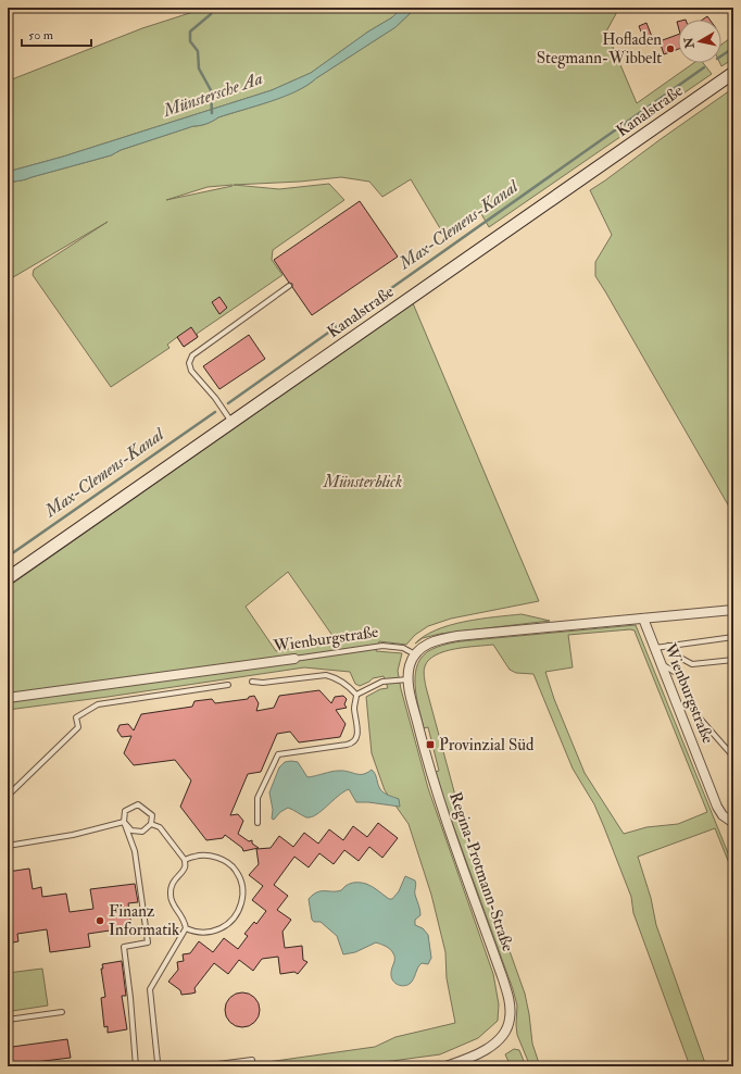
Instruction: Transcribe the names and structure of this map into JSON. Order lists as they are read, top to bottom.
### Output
{
  "streets": {
    "main road": ["Kanalstraße"],
    "street": ["Wienburgstraße", "Regina-Protmann-Straße"]
  },
  "crossings": [
    ["Wienburgstraße", "Regina-Protmann-Straße"]
  ],
  "water": ["Münstersche Aa", "Max-Clemens-Kanal"],
  "parks": ["Münsterblick"],
  "places": {
    "other": ["Hofladen Stegmann-Wibbelt", "Finanz Informatik"],
    "transit": ["Provinzial Süd"]
  },
  "scale_bar": "50 m",
  "north": "left"
}
